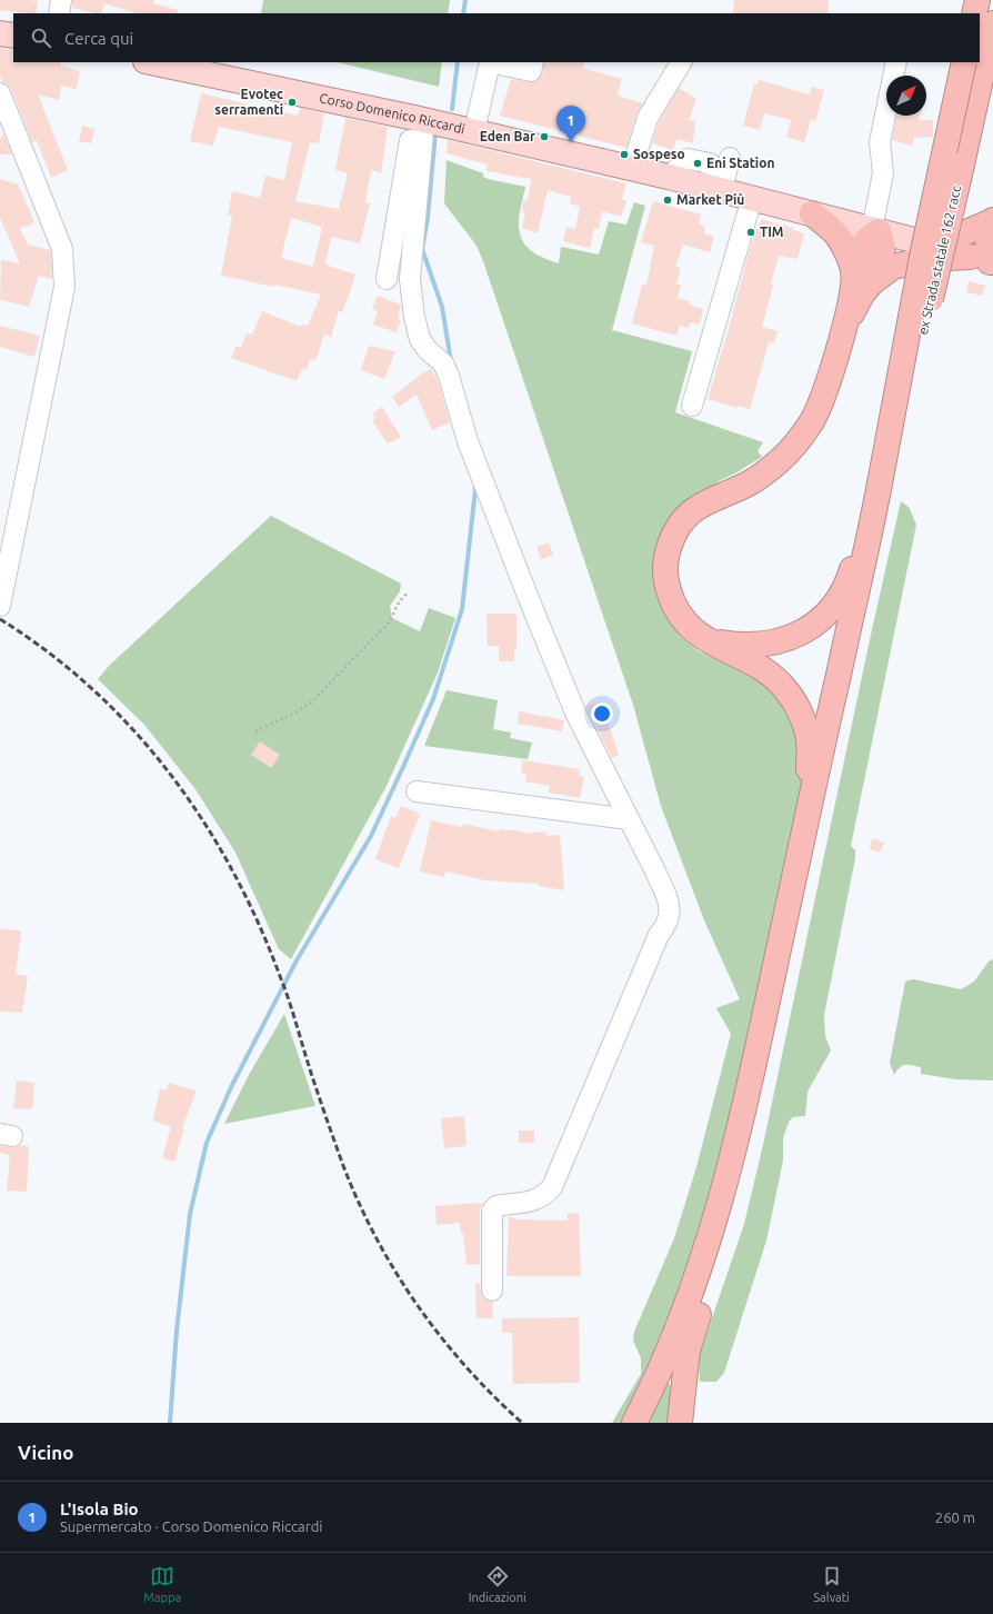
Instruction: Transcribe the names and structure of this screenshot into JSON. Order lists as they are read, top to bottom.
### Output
{
  "streets": {
    "highway": ["ex Strada statale 162 racc"],
    "main road": ["Corso Domenico Riccardi"]
  },
  "places": [
    "Evotec serramenti",
    "Eden Bar",
    "Sospeso",
    "Eni Station",
    "Market Più",
    "TIM"
  ],
  "north": "top right",
  "page": {
    "search": "Cerca qui",
    "pins": "1",
    "heading": "Vicino",
    "list": [
      {
        "mark": "1",
        "name": "L'Isola Bio",
        "note": "Supermercato · Corso Domenico Riccardi",
        "value": "260 m"
      }
    ],
    "nav": ["Mappa", "Indicazioni", "Salvati"]
  }
}
